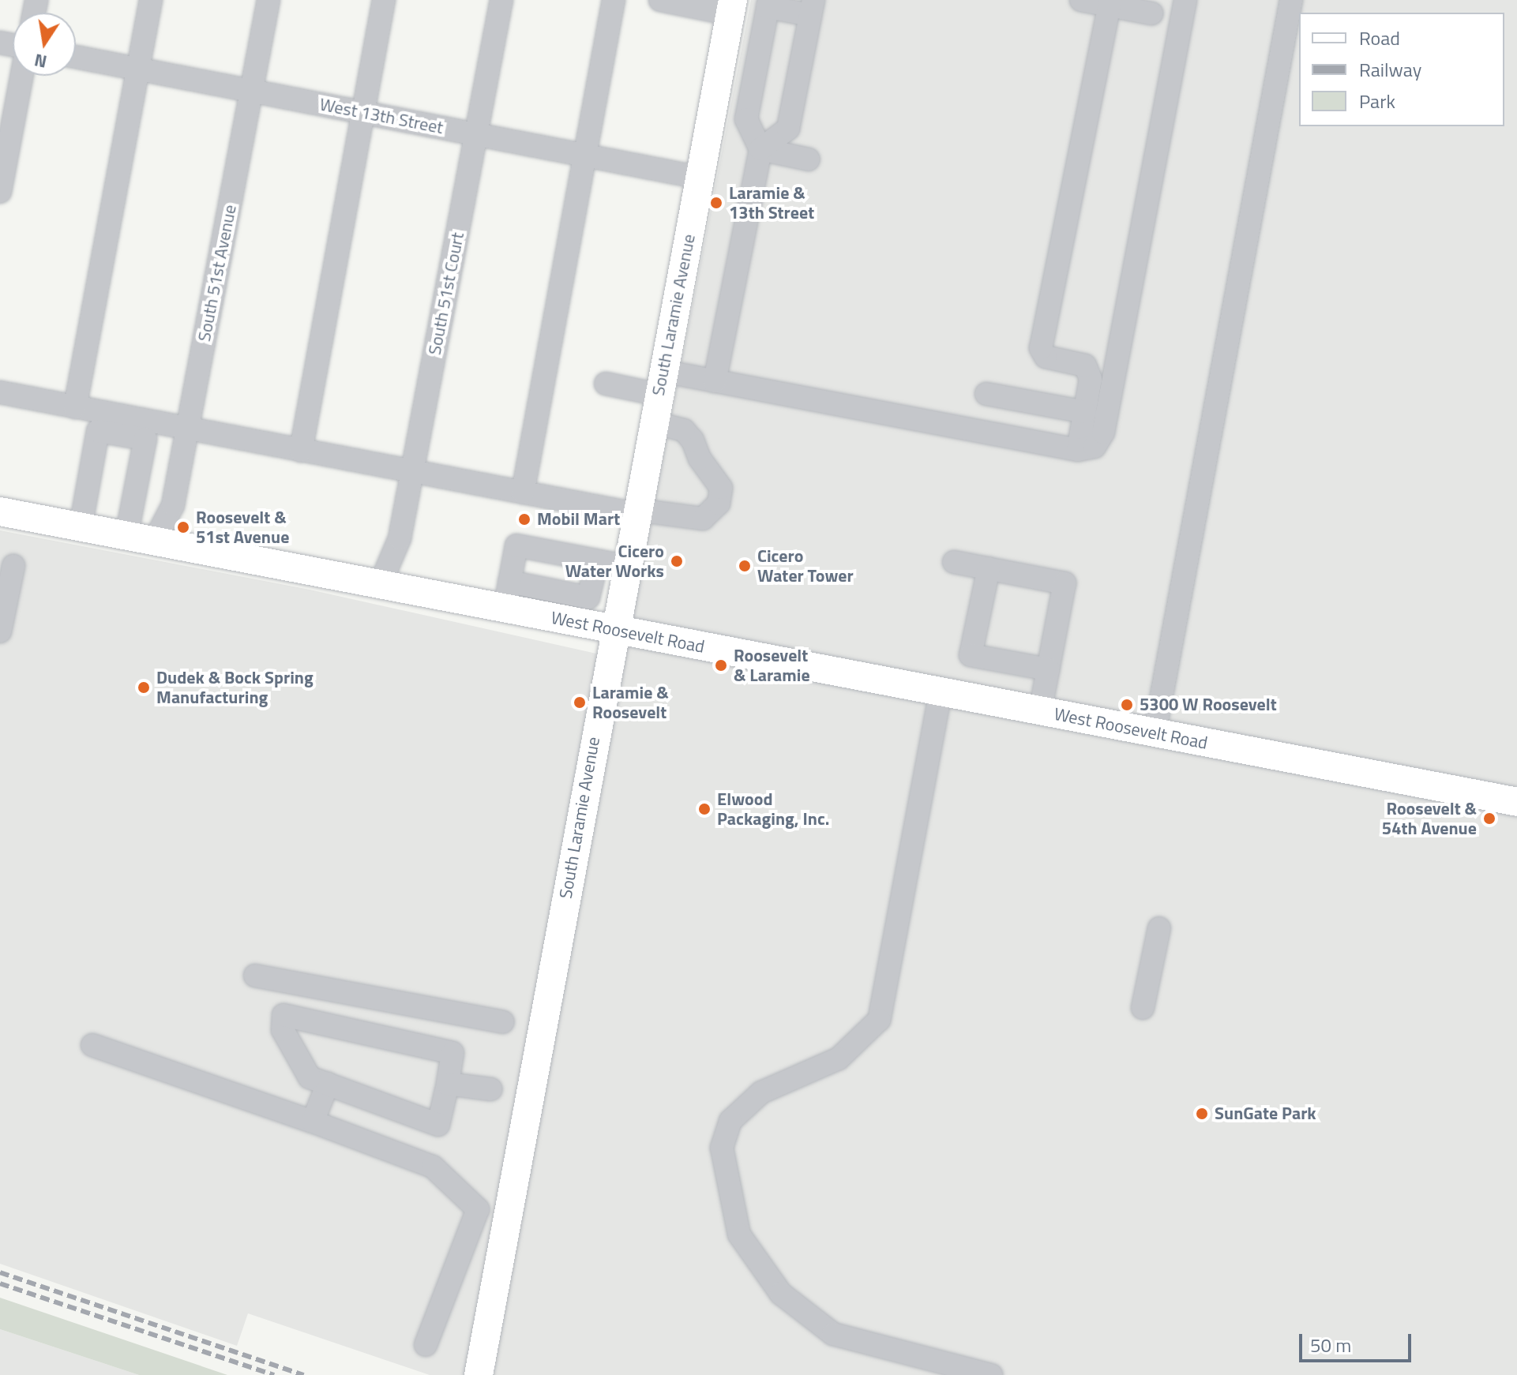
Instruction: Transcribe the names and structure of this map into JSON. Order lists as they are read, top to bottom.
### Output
{
  "streets": {
    "main road": ["South Laramie Avenue", "West Roosevelt Road"],
    "street": ["West 13th Street", "South 51st Avenue", "South 51st Court"]
  },
  "crossings": [
    ["West 13th Street", "South 51st Avenue"],
    ["West 13th Street", "South 51st Court"],
    ["West 13th Street", "South Laramie Avenue"],
    ["South 51st Avenue", "West Roosevelt Road"],
    ["South 51st Court", "West Roosevelt Road"],
    ["South Laramie Avenue", "West Roosevelt Road"]
  ],
  "places": [
    "Laramie & 13th Street",
    "Mobil Mart",
    "Roosevelt & 51st Avenue",
    "Cicero Water Works",
    "Cicero Water Tower",
    "Roosevelt & Laramie",
    "Dudek & Bock Spring Manufacturing",
    "Laramie & Roosevelt",
    "5300 W Roosevelt",
    "Elwood Packaging, Inc.",
    "Roosevelt & 54th Avenue",
    "SunGate Park"
  ],
  "legend": ["Road", "Railway", "Park"],
  "scale_bar": "50 m",
  "north": "bottom"
}
